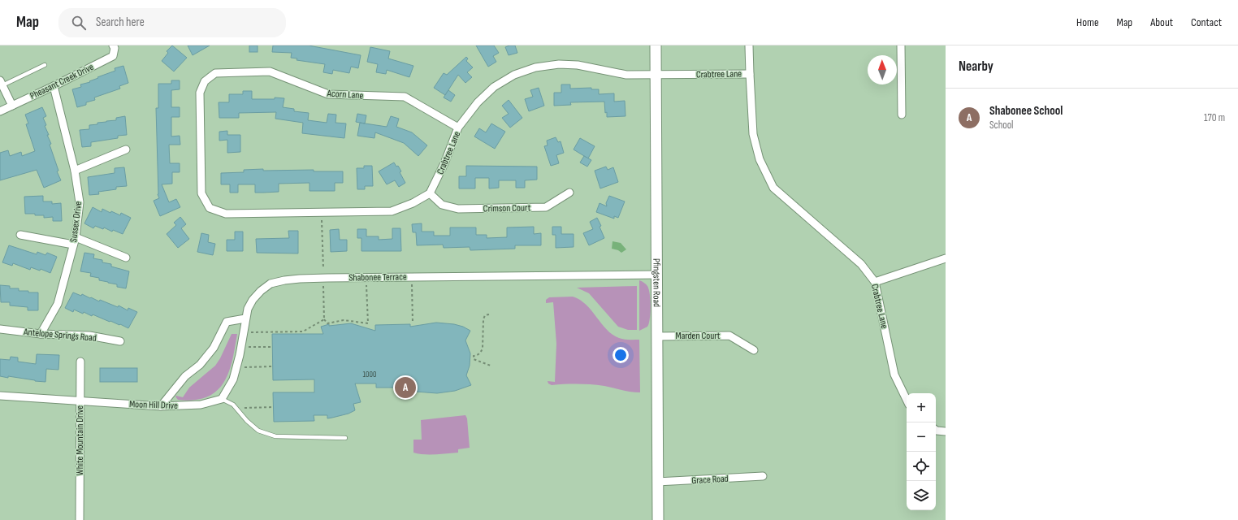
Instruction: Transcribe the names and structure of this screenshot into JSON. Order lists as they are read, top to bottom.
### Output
{
  "streets": {
    "main road": ["Pfingsten Road"],
    "street": [
      "Crabtree Lane",
      "Pheasant Creek Drive",
      "Acorn Lane",
      "Crimson Court",
      "Sussex Drive",
      "Shabonee Terrace",
      "Antelope Springs Road",
      "Marden Court",
      "Moon Hill Drive",
      "White Mountain Drive",
      "Grace Road"
    ]
  },
  "crossings": [
    ["Crabtree Lane", "Acorn Lane"],
    ["Crabtree Lane", "Crimson Court"],
    ["Crabtree Lane", "Pfingsten Road"],
    ["Pheasant Creek Drive", "Sussex Drive"],
    ["Acorn Lane", "Crimson Court"],
    ["Sussex Drive", "Antelope Springs Road"],
    ["Shabonee Terrace", "Pfingsten Road"],
    ["Pfingsten Road", "Marden Court"],
    ["Pfingsten Road", "Grace Road"],
    ["Moon Hill Drive", "White Mountain Drive"]
  ],
  "house_numbers": ["1000"],
  "north": "top",
  "page": {
    "header": "Map",
    "search": "Search here",
    "nav": [
      "Home",
      "Map",
      "About",
      "Contact"
    ],
    "heading": "Nearby",
    "list": [
      {
        "mark": "A",
        "name": "Shabonee School",
        "note": "School",
        "value": "170 m"
      }
    ],
    "pins": "A",
    "map_buttons": ["+", "−"]
  }
}
